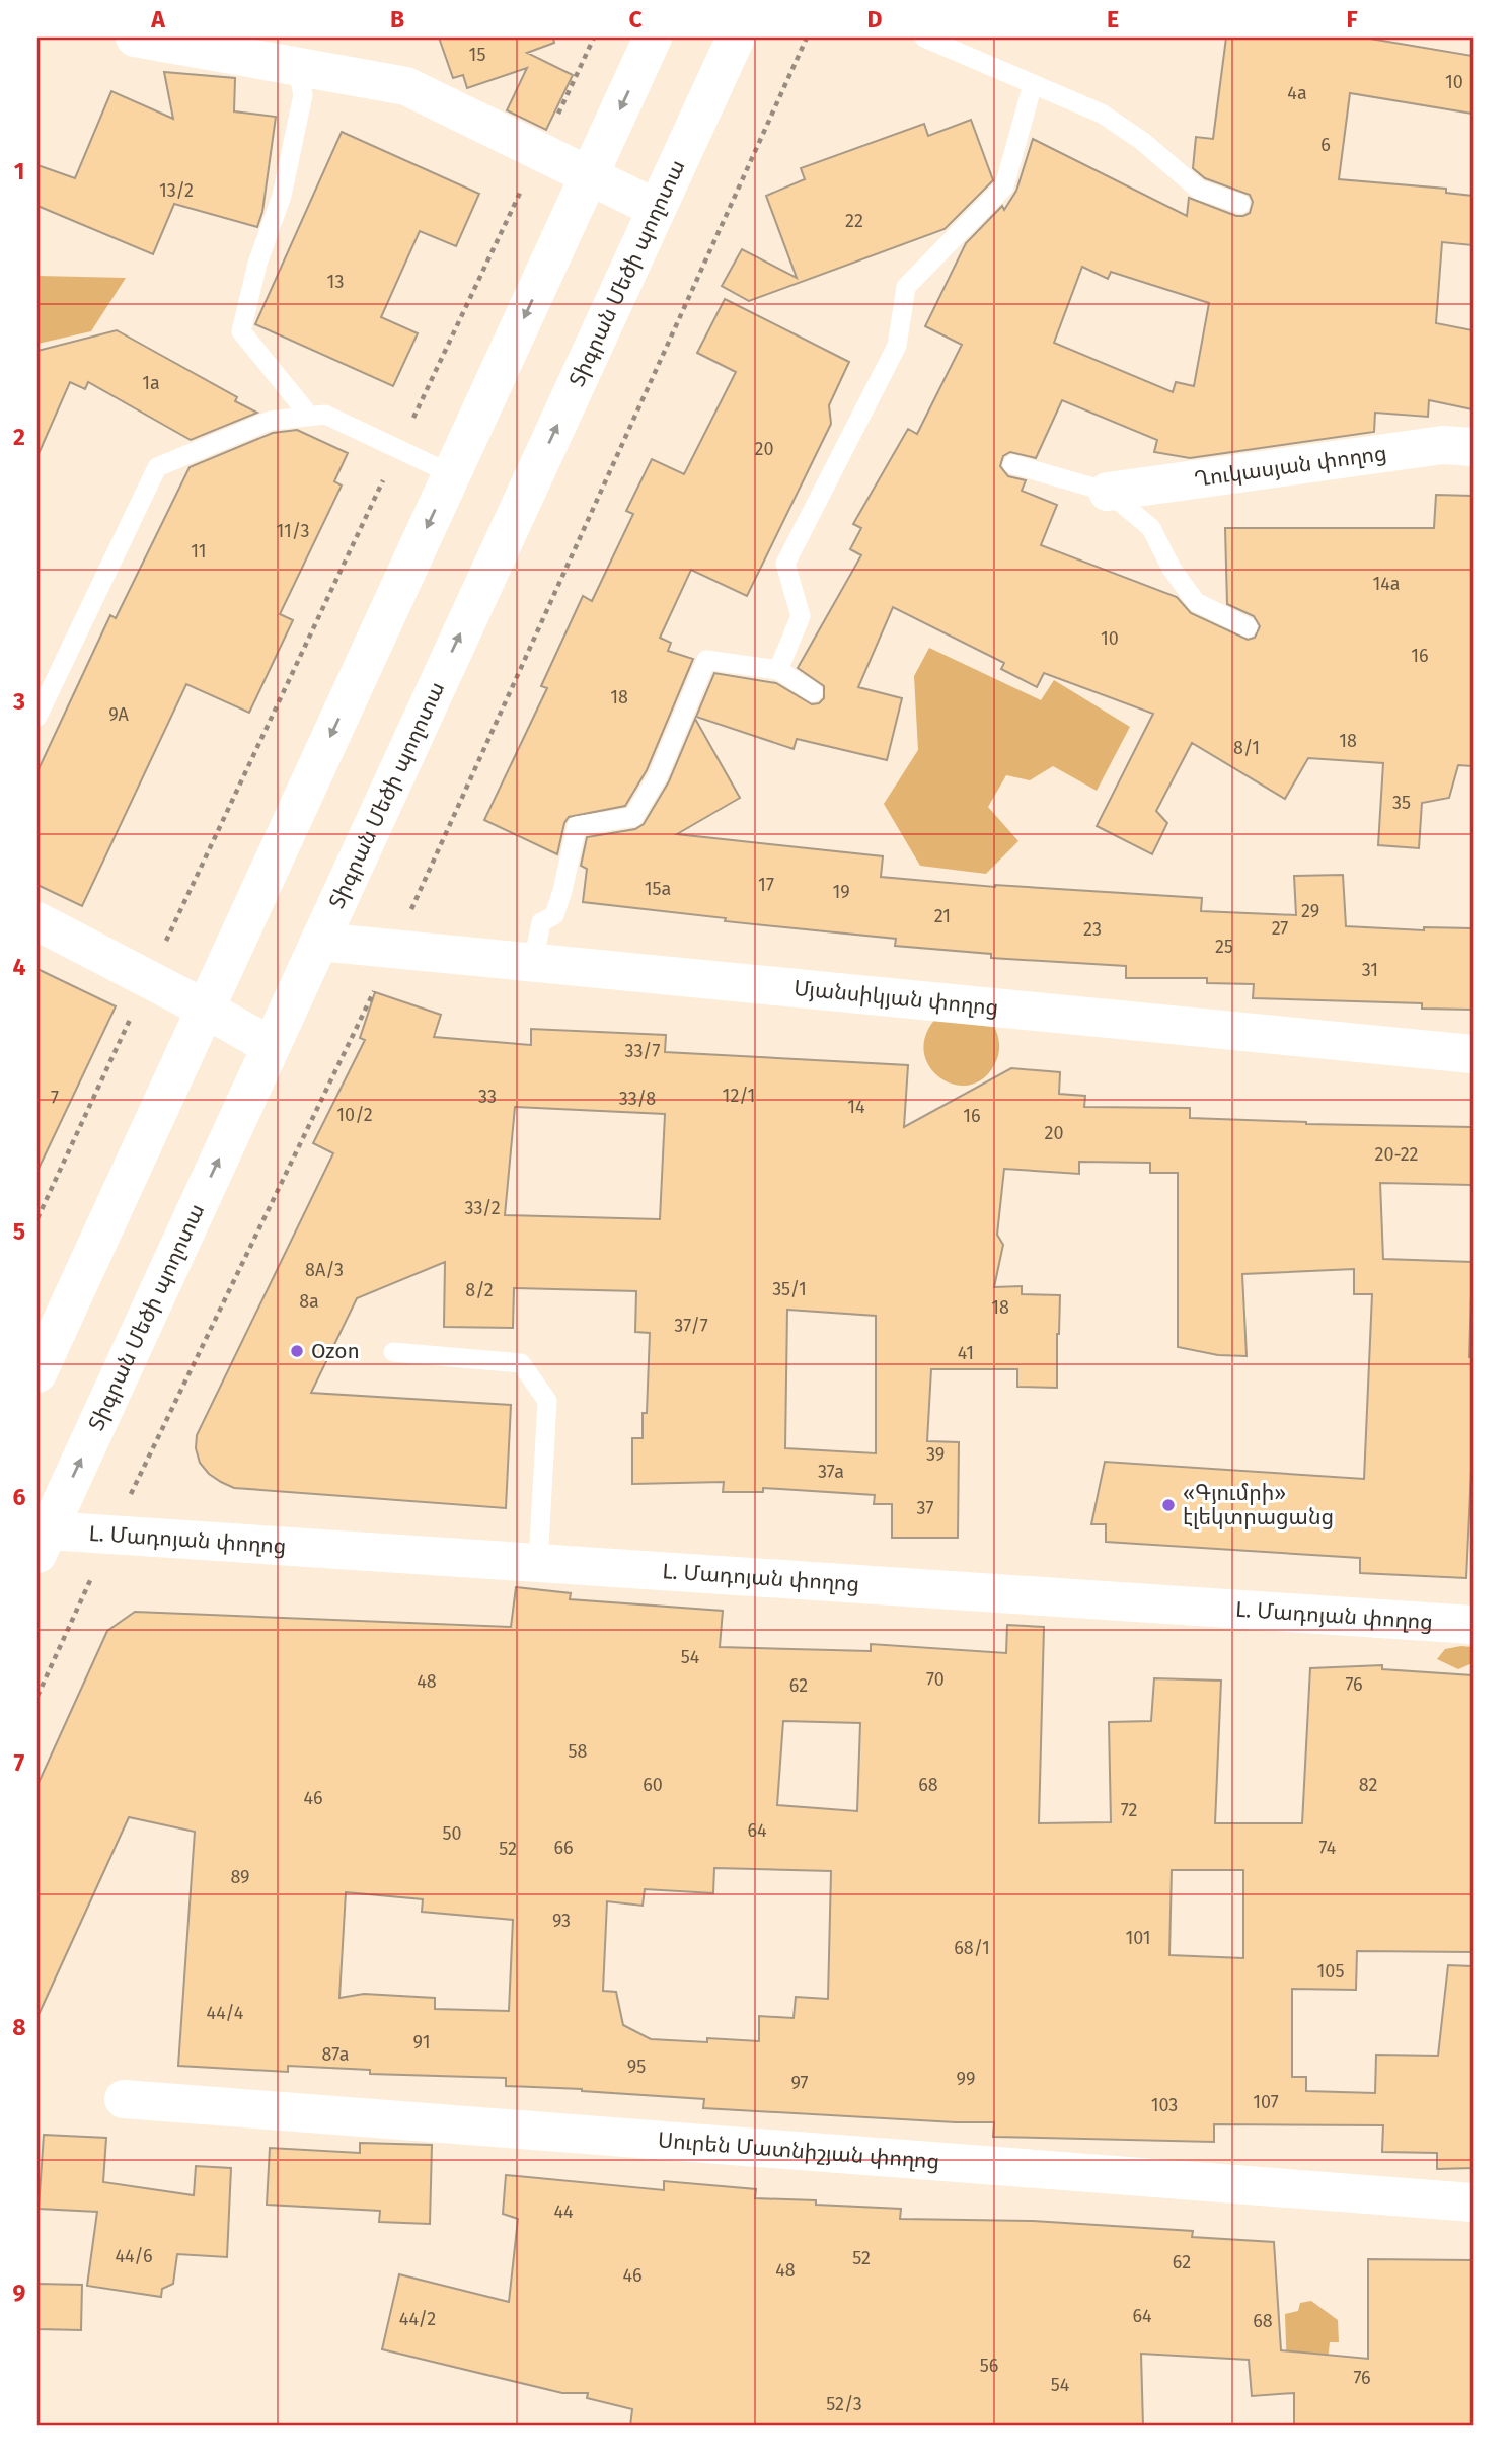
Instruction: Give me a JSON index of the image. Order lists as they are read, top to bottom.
{
  "streets": {
    "street": [
      "Տիգրան Մեծի պողոտա",
      "Ղուկասյան փողոց",
      "Մյանսիկյան փողոց",
      "L. Մադոյան փողոց",
      "Սուրեն Մատնիշյան փողոց"
    ]
  },
  "crossings": [
    ["Տիգրան Մեծի պողոտա", "Մյանսիկյան փողոց"],
    ["Տիգրան Մեծի պողոտա", "L. Մադոյան փողոց"]
  ],
  "places": ["Ozon", "«Գյումրի» էլեկտրացանց"],
  "house_numbers": [
    "15",
    "10",
    "4a",
    "6",
    "13/2",
    "22",
    "13",
    "1a",
    "20",
    "11/3",
    "11",
    "14a",
    "10",
    "16",
    "18",
    "9A",
    "18",
    "8/1",
    "35",
    "17",
    "15a",
    "19",
    "29",
    "21",
    "27",
    "23",
    "25",
    "31",
    "33/7",
    "12/1",
    "33",
    "7",
    "33/8",
    "14",
    "10/2",
    "16",
    "20",
    "20-22",
    "33/2",
    "8A/3",
    "35/1",
    "8/2",
    "8a",
    "18",
    "37/7",
    "41",
    "39",
    "37a",
    "37",
    "54",
    "70",
    "48",
    "76",
    "62",
    "58",
    "60",
    "68",
    "82",
    "46",
    "72",
    "64",
    "50",
    "66",
    "74",
    "52",
    "89",
    "93",
    "101",
    "68/1",
    "105",
    "44/4",
    "91",
    "87a",
    "95",
    "99",
    "97",
    "107",
    "103",
    "44",
    "44/6",
    "52",
    "62",
    "48",
    "46",
    "64",
    "44/2",
    "68",
    "56",
    "76",
    "54",
    "52/3"
  ],
  "grid": {
    "columns": [
      "A",
      "B",
      "C",
      "D",
      "E",
      "F"
    ],
    "rows": [
      "1",
      "2",
      "3",
      "4",
      "5",
      "6",
      "7",
      "8",
      "9"
    ]
  }
}
